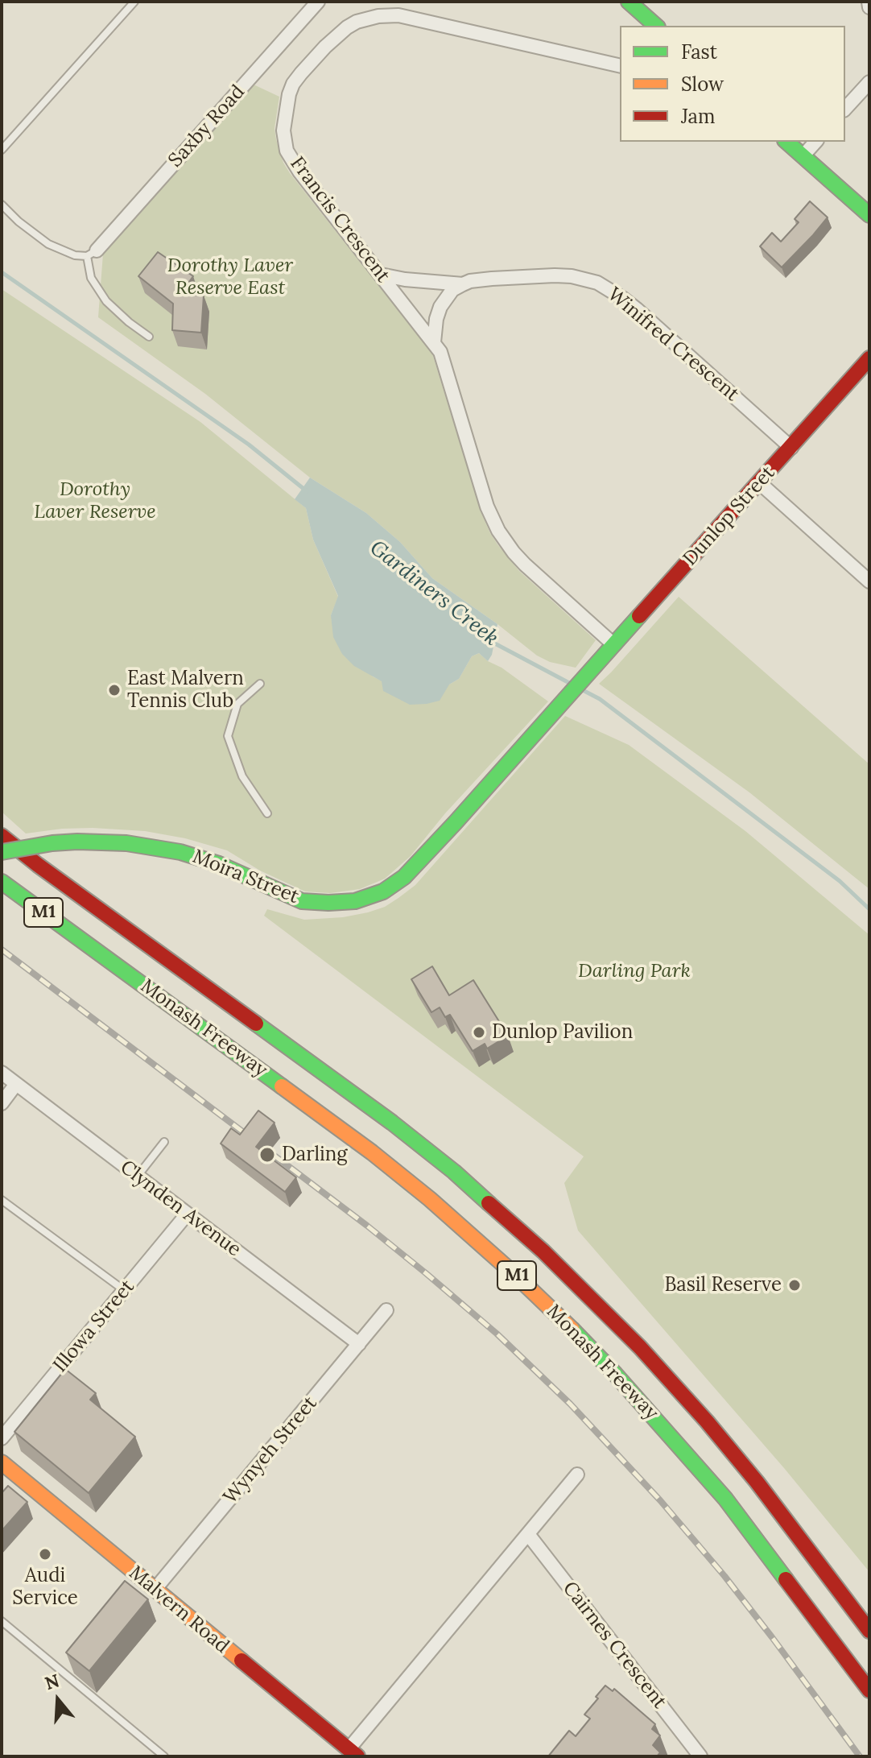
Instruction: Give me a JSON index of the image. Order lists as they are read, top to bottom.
{
  "streets": {
    "main road": [
      "Dunlop Street",
      "Moira Street",
      "M1",
      "Monash Freeway",
      "Malvern Road"
    ],
    "street": [
      "Saxby Road",
      "Francis Crescent",
      "Winifred Crescent",
      "Clynden Avenue",
      "Illowa Street",
      "Wynyeh Street",
      "Cairnes Crescent"
    ]
  },
  "crossings": [
    ["Francis Crescent", "Winifred Crescent"],
    ["Francis Crescent", "Dunlop Street"],
    ["Winifred Crescent", "Dunlop Street"],
    ["Dunlop Street", "Moira Street"],
    ["Clynden Avenue", "Illowa Street"],
    ["Clynden Avenue", "Wynyeh Street"],
    ["Wynyeh Street", "Malvern Road"]
  ],
  "water": ["Gardiners Creek"],
  "parks": ["Dorothy Laver Reserve East", "Dorothy Laver Reserve", "Darling Park"],
  "places": [
    "East Malvern Tennis Club",
    "Dunlop Pavilion",
    "Darling",
    "Basil Reserve",
    "Audi Service"
  ],
  "legend": ["Fast", "Slow", "Jam"],
  "north": "top"
}
